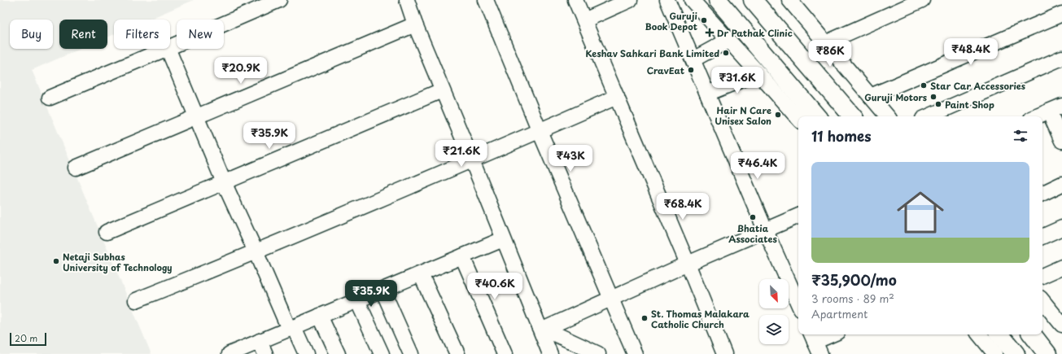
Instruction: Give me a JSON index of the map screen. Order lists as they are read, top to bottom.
{
  "places": {
    "other": [
      "Guruji Book Depot",
      "Keshav Sahkari Bank Limited",
      "CravEat",
      "Star Car Accessories",
      "Guruji Motors",
      "Paint Shop",
      "Hair N Care Unisex Salon",
      "Bhatia Associates",
      "Netaji Subhas University of Technology",
      "St. Thomas Malakara Catholic Church"
    ],
    "health": ["Dr Pathak Clinic"]
  },
  "scale_bar": "20 m",
  "north": "bottom right",
  "page": {
    "chip": [
      "Buy",
      "Rent",
      "Filters",
      "New"
    ],
    "price": [
      "₹48.4K",
      "₹86K",
      "₹20.9K",
      "₹31.6K",
      "₹35.9K",
      "₹21.6K",
      "₹43K",
      "₹46.4K",
      "₹68.4K",
      "₹40.6K",
      "₹35.9K"
    ],
    "heading": "11 homes",
    "list": [
      {
        "name": "₹35,900/mo",
        "note": "3 rooms · 89 m² · Apartment"
      }
    ],
    "scale": "20 m"
  }
}
